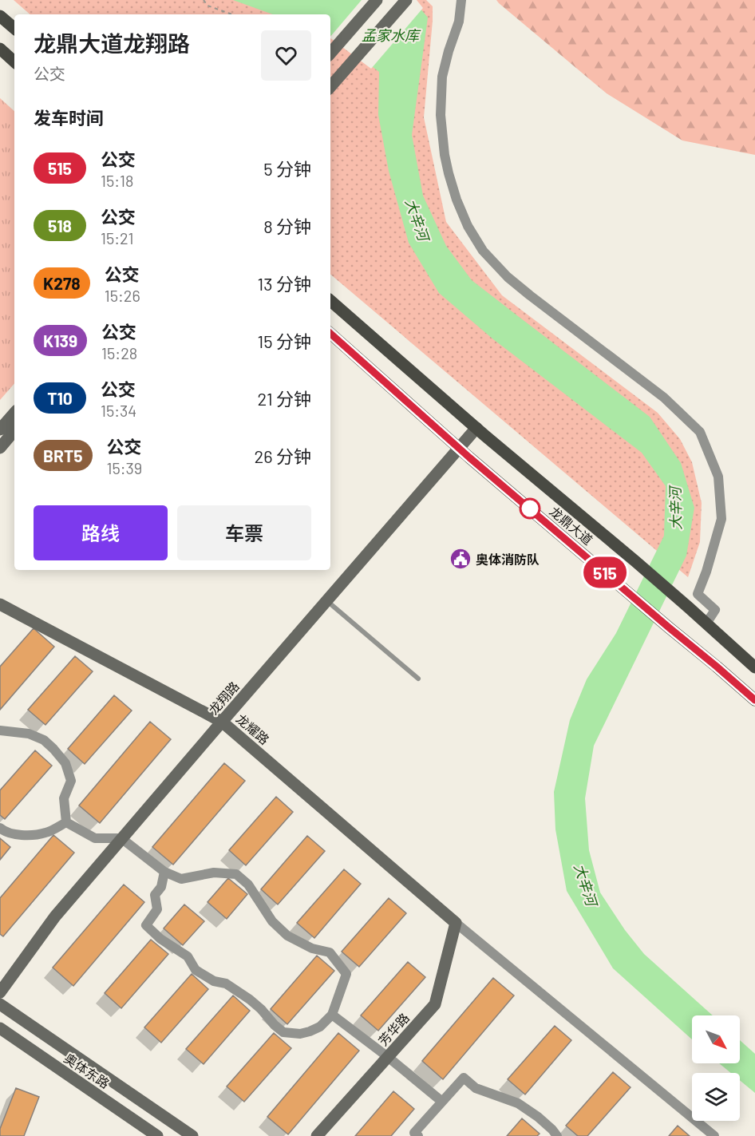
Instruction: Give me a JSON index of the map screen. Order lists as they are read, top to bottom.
{
  "streets": {
    "main road": ["龙鼎大道"],
    "street": [
      "龙翔路",
      "龙耀路",
      "芳华路",
      "奥体东路"
    ]
  },
  "crossings": [
    ["龙鼎大道", "龙翔路"],
    ["龙翔路", "龙耀路"],
    ["龙耀路", "芳华路"]
  ],
  "water": ["孟家水库", "大辛河"],
  "places": {
    "public building": ["奥体消防队"]
  },
  "lines": ["bus line 515"],
  "north": "bottom right",
  "page": {
    "on_map": "515",
    "heading": [
      ["龙鼎大道龙翔路", "公交"],
      "发车时间"
    ],
    "list": [
      {
        "mark": "515",
        "name": "公交",
        "note": "15:18",
        "value": "5 分钟"
      },
      {
        "mark": "518",
        "name": "公交",
        "note": "15:21",
        "value": "8 分钟"
      },
      {
        "mark": "K278",
        "name": "公交",
        "note": "15:26",
        "value": "13 分钟"
      },
      {
        "mark": "K139",
        "name": "公交",
        "note": "15:28",
        "value": "15 分钟"
      },
      {
        "mark": "T10",
        "name": "公交",
        "note": "15:34",
        "value": "21 分钟"
      },
      {
        "mark": "BRT5",
        "name": "公交",
        "note": "15:39",
        "value": "26 分钟"
      }
    ],
    "buttons": ["路线", "车票"]
  }
}
